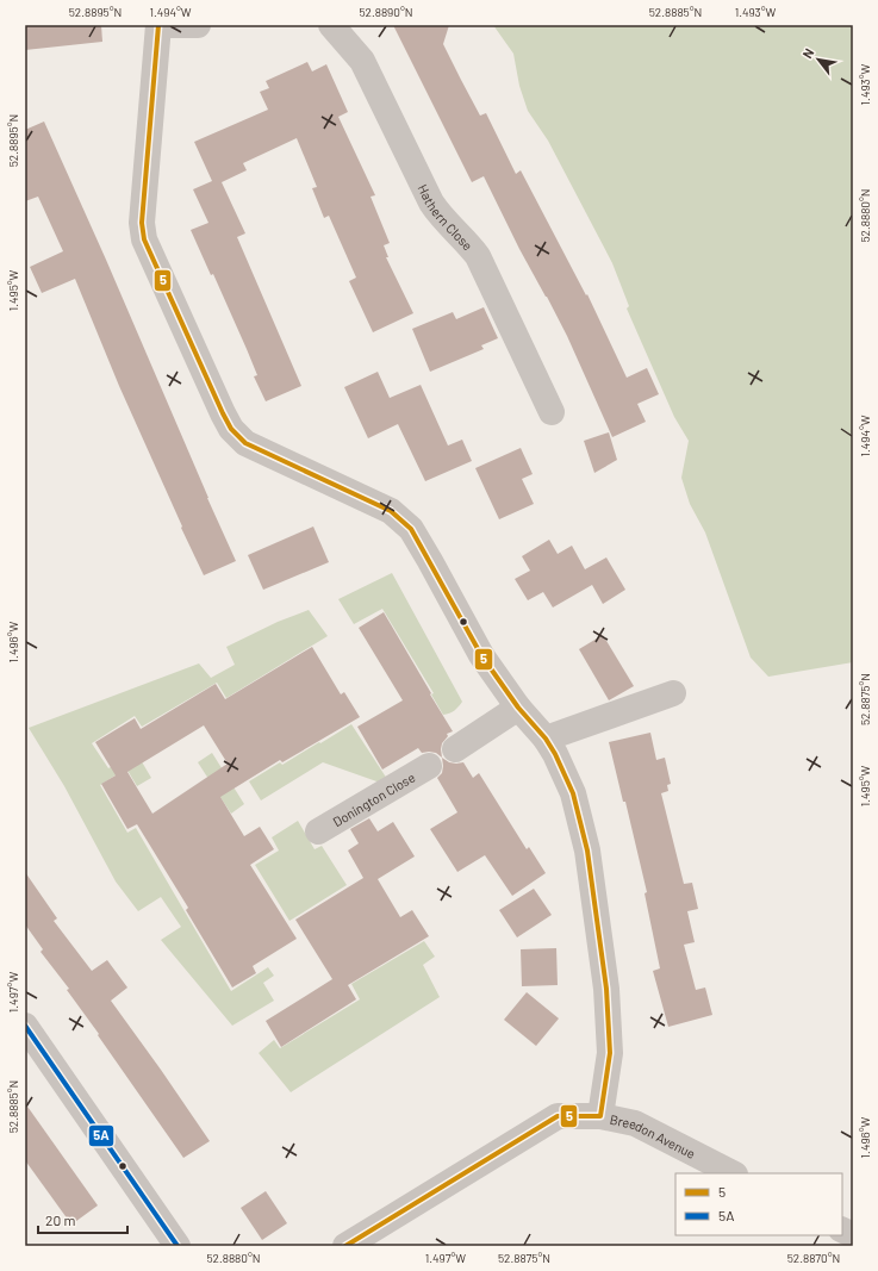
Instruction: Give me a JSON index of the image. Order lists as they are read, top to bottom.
{
  "streets": {
    "street": ["Hathern Close", "Donington Close", "Breedon Avenue"]
  },
  "lines": ["transit line 5", "transit line 5A"],
  "legend": ["5", "5A"],
  "scale_bar": "20 m",
  "north": "top left",
  "coordinates": [
    "52.8895°N",
    "1.494°W",
    "52.8890°N",
    "52.8885°N",
    "1.493°W",
    "52.8880°N",
    "1.495°W",
    "1.496°W",
    "52.8875°N",
    "1.497°W",
    "52.8870°N"
  ]
}
